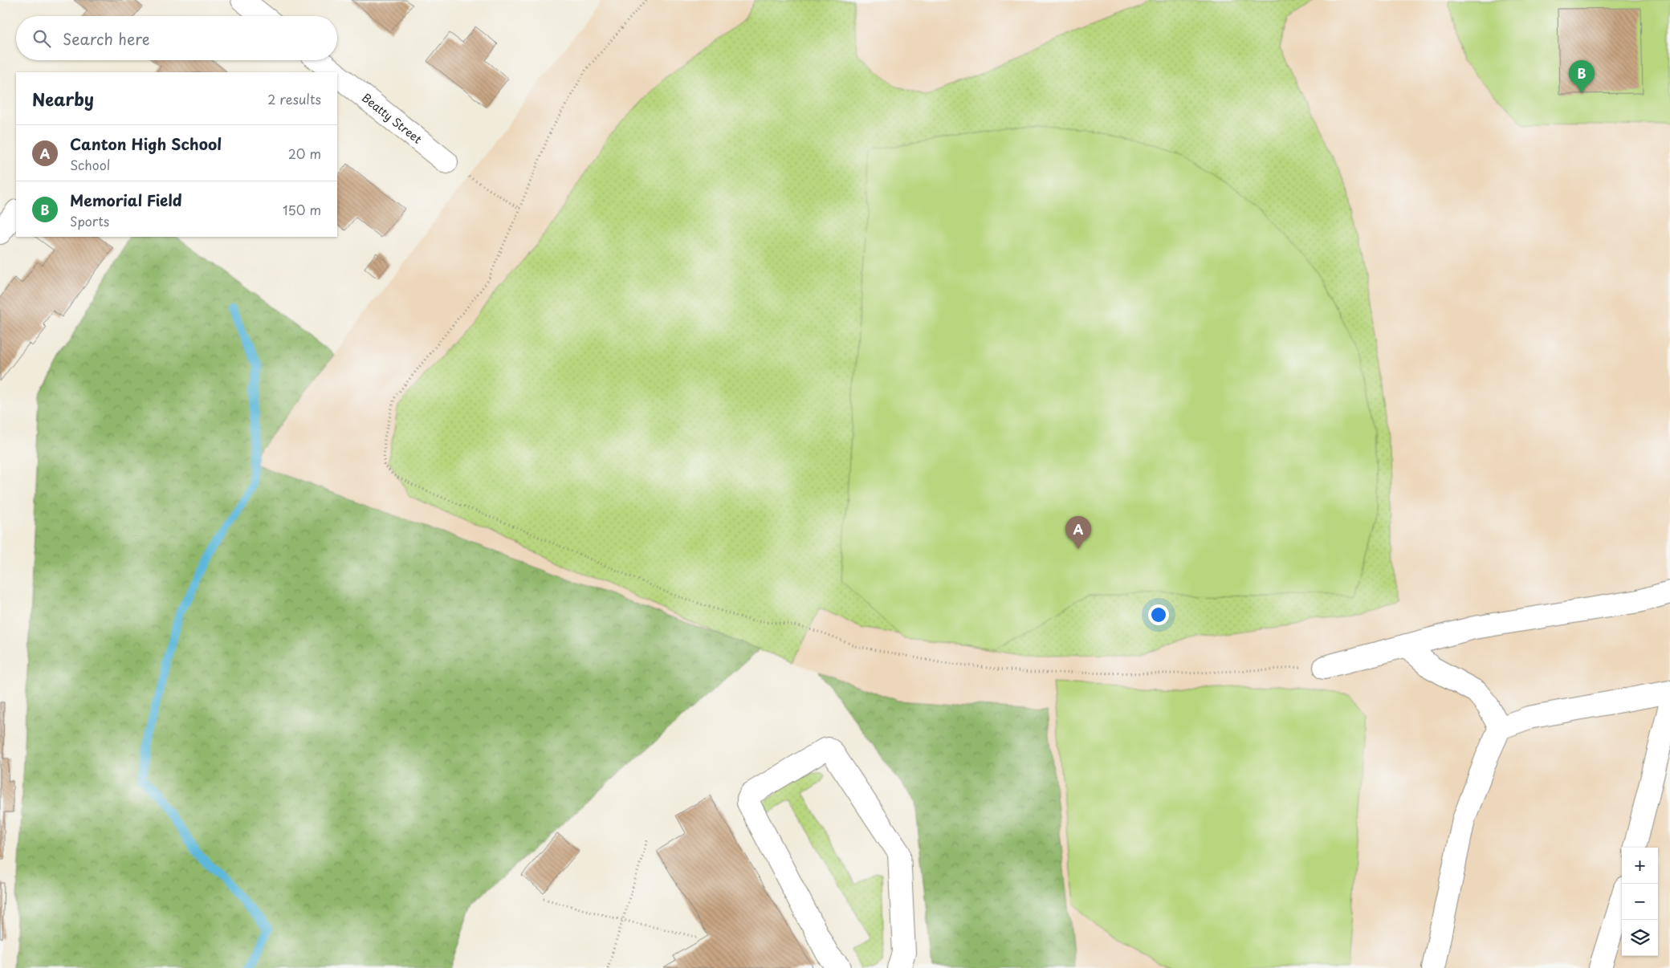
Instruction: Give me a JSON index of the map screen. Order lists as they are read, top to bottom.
{
  "streets": {
    "street": ["Beatty Street"]
  },
  "page": {
    "search": "Search here",
    "pins": ["B", "A"],
    "heading": ["Nearby", "2 results"],
    "list": [
      {
        "mark": "A",
        "name": "Canton High School",
        "note": "School",
        "value": "20 m"
      },
      {
        "mark": "B",
        "name": "Memorial Field",
        "note": "Sports",
        "value": "150 m"
      }
    ],
    "map_buttons": ["+", "−"]
  }
}
